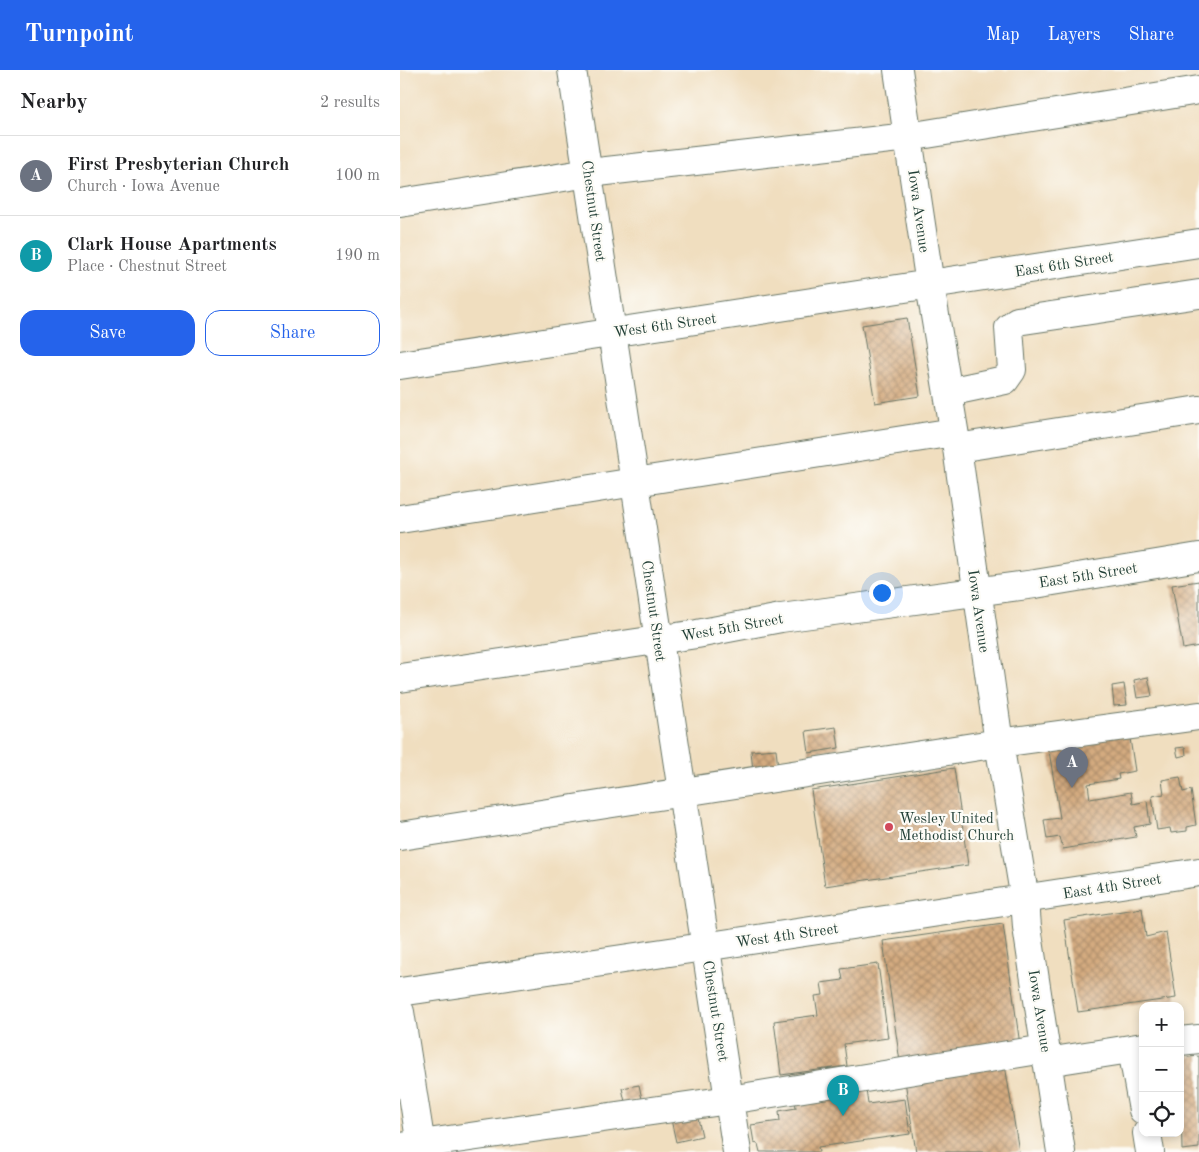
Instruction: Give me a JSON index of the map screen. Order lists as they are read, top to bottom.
{
  "streets": {
    "street": [
      "Chestnut Street",
      "Iowa Avenue",
      "East 6th Street",
      "West 6th Street",
      "East 5th Street",
      "West 5th Street",
      "East 4th Street",
      "West 4th Street"
    ]
  },
  "crossings": [
    ["Chestnut Street", "West 6th Street"],
    ["Chestnut Street", "West 5th Street"],
    ["Chestnut Street", "West 4th Street"],
    ["Iowa Avenue", "East 6th Street"],
    ["Iowa Avenue", "West 6th Street"],
    ["Iowa Avenue", "East 5th Street"],
    ["Iowa Avenue", "West 5th Street"],
    ["Iowa Avenue", "East 4th Street"],
    ["Iowa Avenue", "West 4th Street"],
    ["East 6th Street", "West 6th Street"],
    ["East 5th Street", "West 5th Street"],
    ["East 4th Street", "West 4th Street"]
  ],
  "places": ["Wesley United Methodist Church"],
  "page": {
    "header": "Turnpoint",
    "nav": ["Map", "Layers", "Share"],
    "heading": ["Nearby", "2 results"],
    "list": [
      {
        "mark": "A",
        "name": "First Presbyterian Church",
        "note": "Church · Iowa Avenue",
        "value": "100 m"
      },
      {
        "mark": "B",
        "name": "Clark House Apartments",
        "note": "Place · Chestnut Street",
        "value": "190 m"
      }
    ],
    "buttons": ["Save", "Share"],
    "pins": ["A", "B"],
    "map_buttons": ["+", "−"]
  }
}
